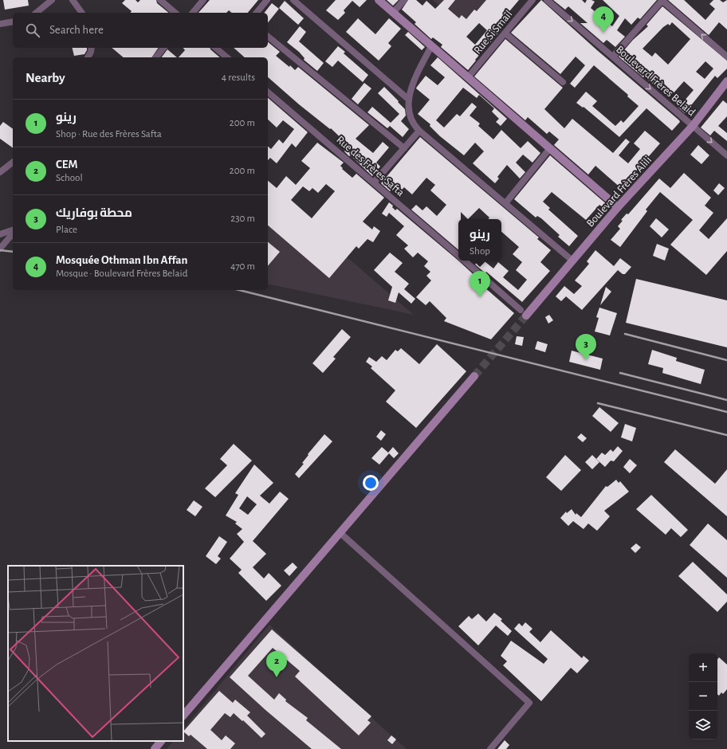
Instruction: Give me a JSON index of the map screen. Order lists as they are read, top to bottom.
{
  "streets": {
    "main road": ["Boulevard Frères Alili"],
    "street": ["Rue Si Smaïl", "Boulevard Frères Belaid", "Rue des Frères Safta"]
  },
  "crossings": [
    ["Boulevard Frères Belaid", "Boulevard Frères Alili"],
    ["Rue des Frères Safta", "Boulevard Frères Alili"]
  ],
  "one_way": ["Boulevard Frères Belaid"],
  "page": {
    "pins": [
      "4",
      "1",
      "3",
      "2"
    ],
    "search": "Search here",
    "heading": ["Nearby", "4 results"],
    "list": [
      {
        "mark": "1",
        "name": "رينو",
        "note": "Shop · Rue des Frères Safta",
        "value": "200 m"
      },
      {
        "mark": "2",
        "name": "CEM",
        "note": "School",
        "value": "200 m"
      },
      {
        "mark": "3",
        "name": "محطة بوفاريك",
        "note": "Place",
        "value": "230 m"
      },
      {
        "mark": "4",
        "name": "Mosquée Othman Ibn Affan",
        "note": "Mosque · Boulevard Frères Belaid",
        "value": "470 m"
      }
    ],
    "popup": ["رينو", "Shop"],
    "map_buttons": ["+", "−"]
  }
}
